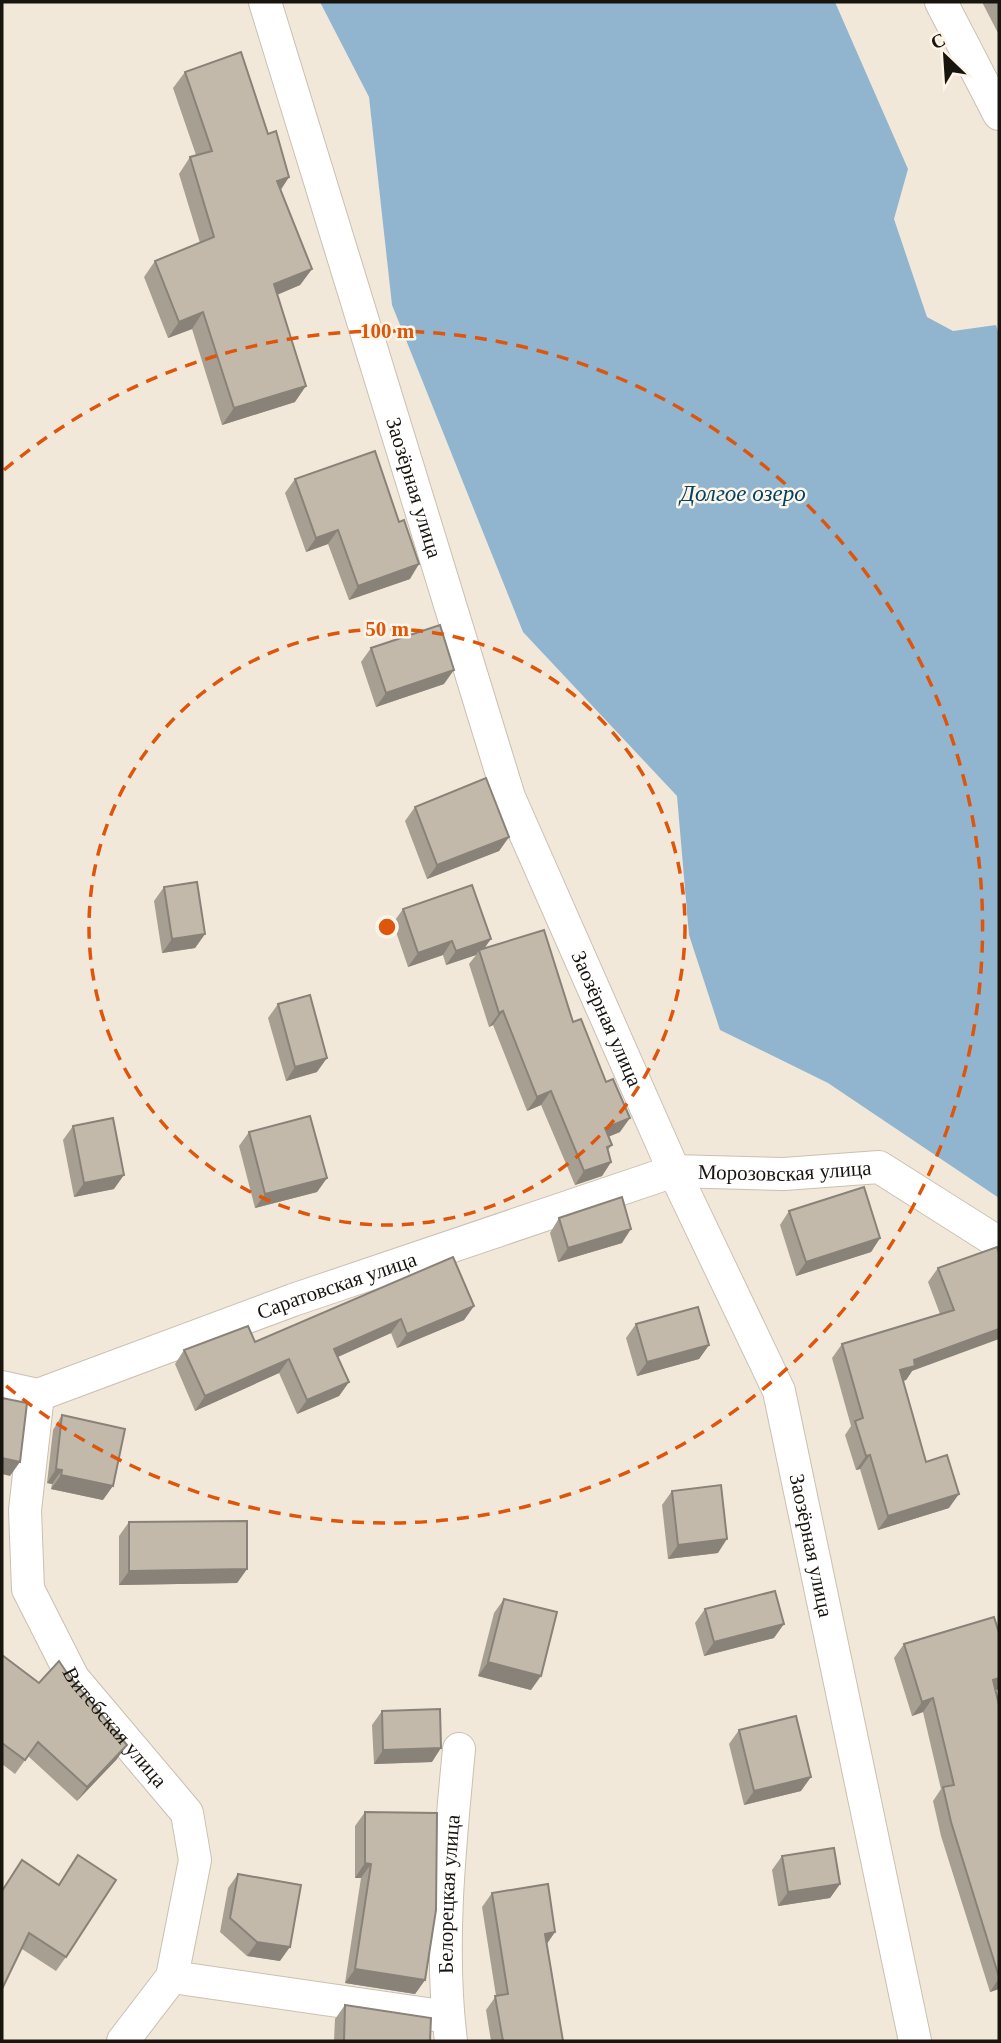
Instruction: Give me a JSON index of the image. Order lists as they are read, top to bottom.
{
  "streets": {
    "street": [
      "Заозёрная улица",
      "Морозовская улица",
      "Саратовская улица",
      "Витебская улица",
      "Белорецкая улица"
    ]
  },
  "crossings": [
    ["Заозёрная улица", "Морозовская улица"],
    ["Заозёрная улица", "Саратовская улица"],
    ["Морозовская улица", "Саратовская улица"],
    ["Саратовская улица", "Витебская улица"]
  ],
  "water": ["Долгое озеро"],
  "north": "top left",
  "rings": ["100 m", "50 m"]
}
